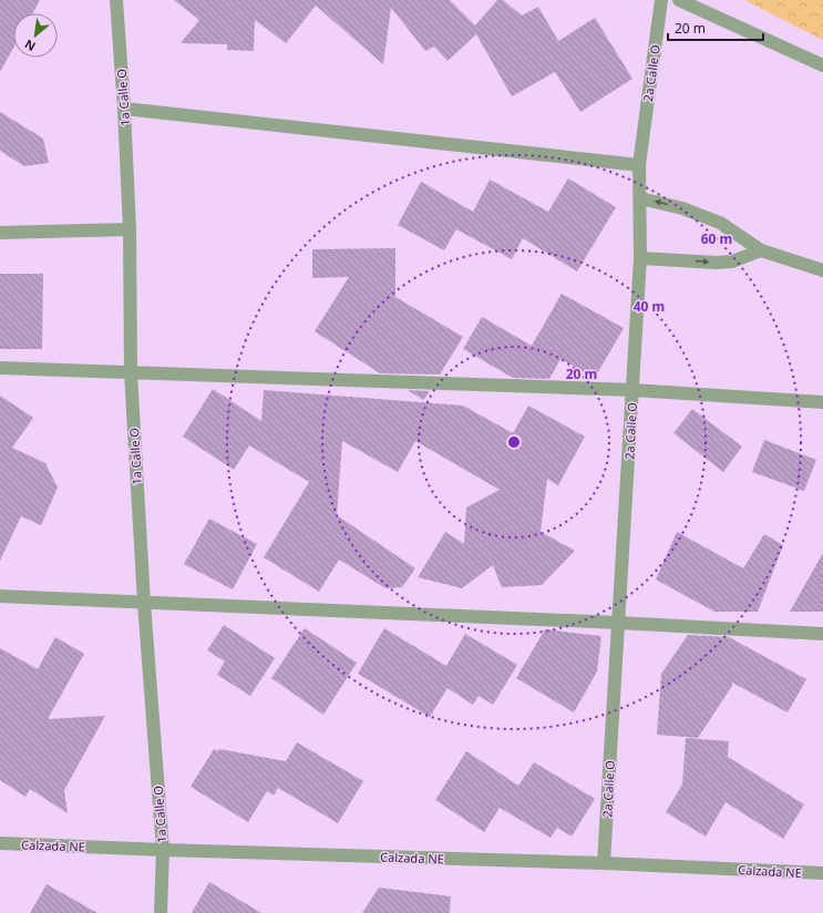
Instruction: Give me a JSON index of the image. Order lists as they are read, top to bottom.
{
  "streets": {
    "street": ["2a Calle O", "1a Calle O", "Calzada NE"]
  },
  "crossings": [
    ["2a Calle O", "Calzada NE"],
    ["1a Calle O", "Calzada NE"]
  ],
  "scale_bar": "20 m",
  "north": "bottom left",
  "rings": ["60 m", "40 m", "20 m"]
}
